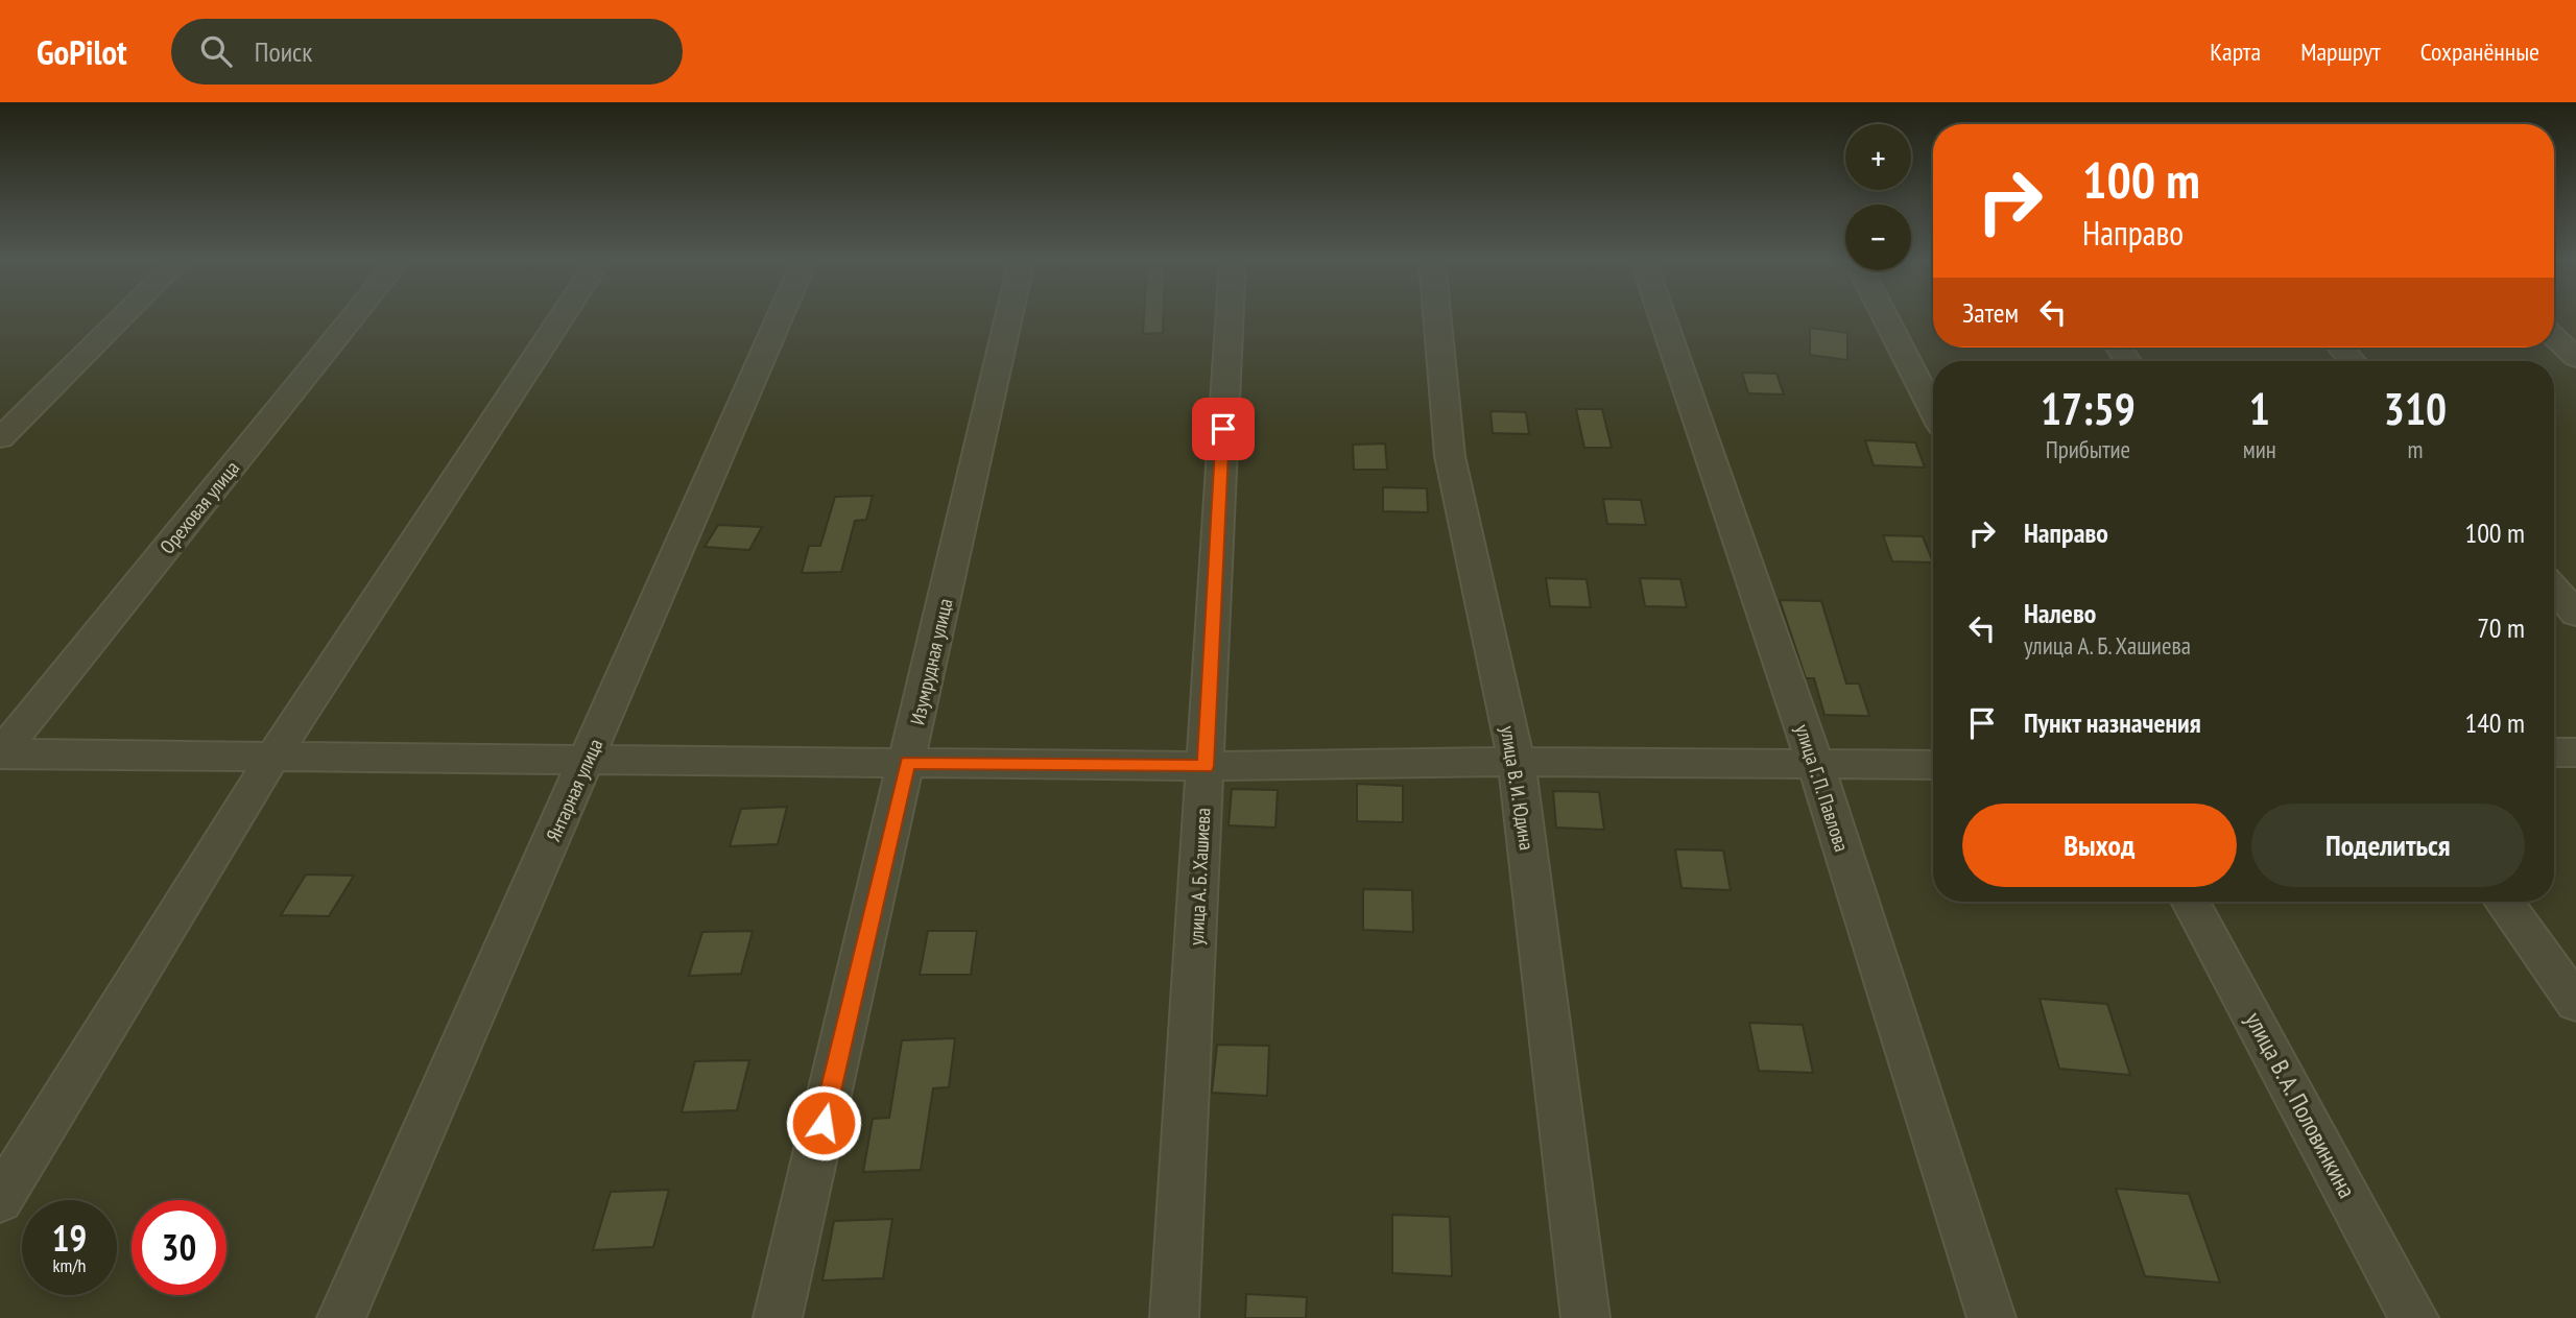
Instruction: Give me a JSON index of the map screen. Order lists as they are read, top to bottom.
{
  "streets": {
    "street": [
      "Ореховая улица",
      "Изумрудная улица",
      "улица В. И. Юдина",
      "улица Г. П. Павлова",
      "Янтарная улица",
      "улица А. Б. Хашиева",
      "улица В. А. Половинкина"
    ]
  },
  "page": {
    "header": "GoPilot",
    "search": "Поиск",
    "nav": ["Карта", "Маршрут", "Сохранённые"],
    "map_buttons": ["+", "−"],
    "turn": ["100 m", "Направо"],
    "then": "Затем",
    "eta": [
      "17:59",
      "Прибытие",
      "1",
      "мин",
      "310",
      "m"
    ],
    "list": [
      {
        "name": "Направо",
        "value": "100 m"
      },
      {
        "name": "Налево",
        "note": "улица А. Б. Хашиева",
        "value": "70 m"
      },
      {
        "name": "Пункт назначения",
        "value": "140 m"
      }
    ],
    "buttons": ["Выход", "Поделиться"],
    "speed": "19 km/h",
    "limit": "30"
  }
}
